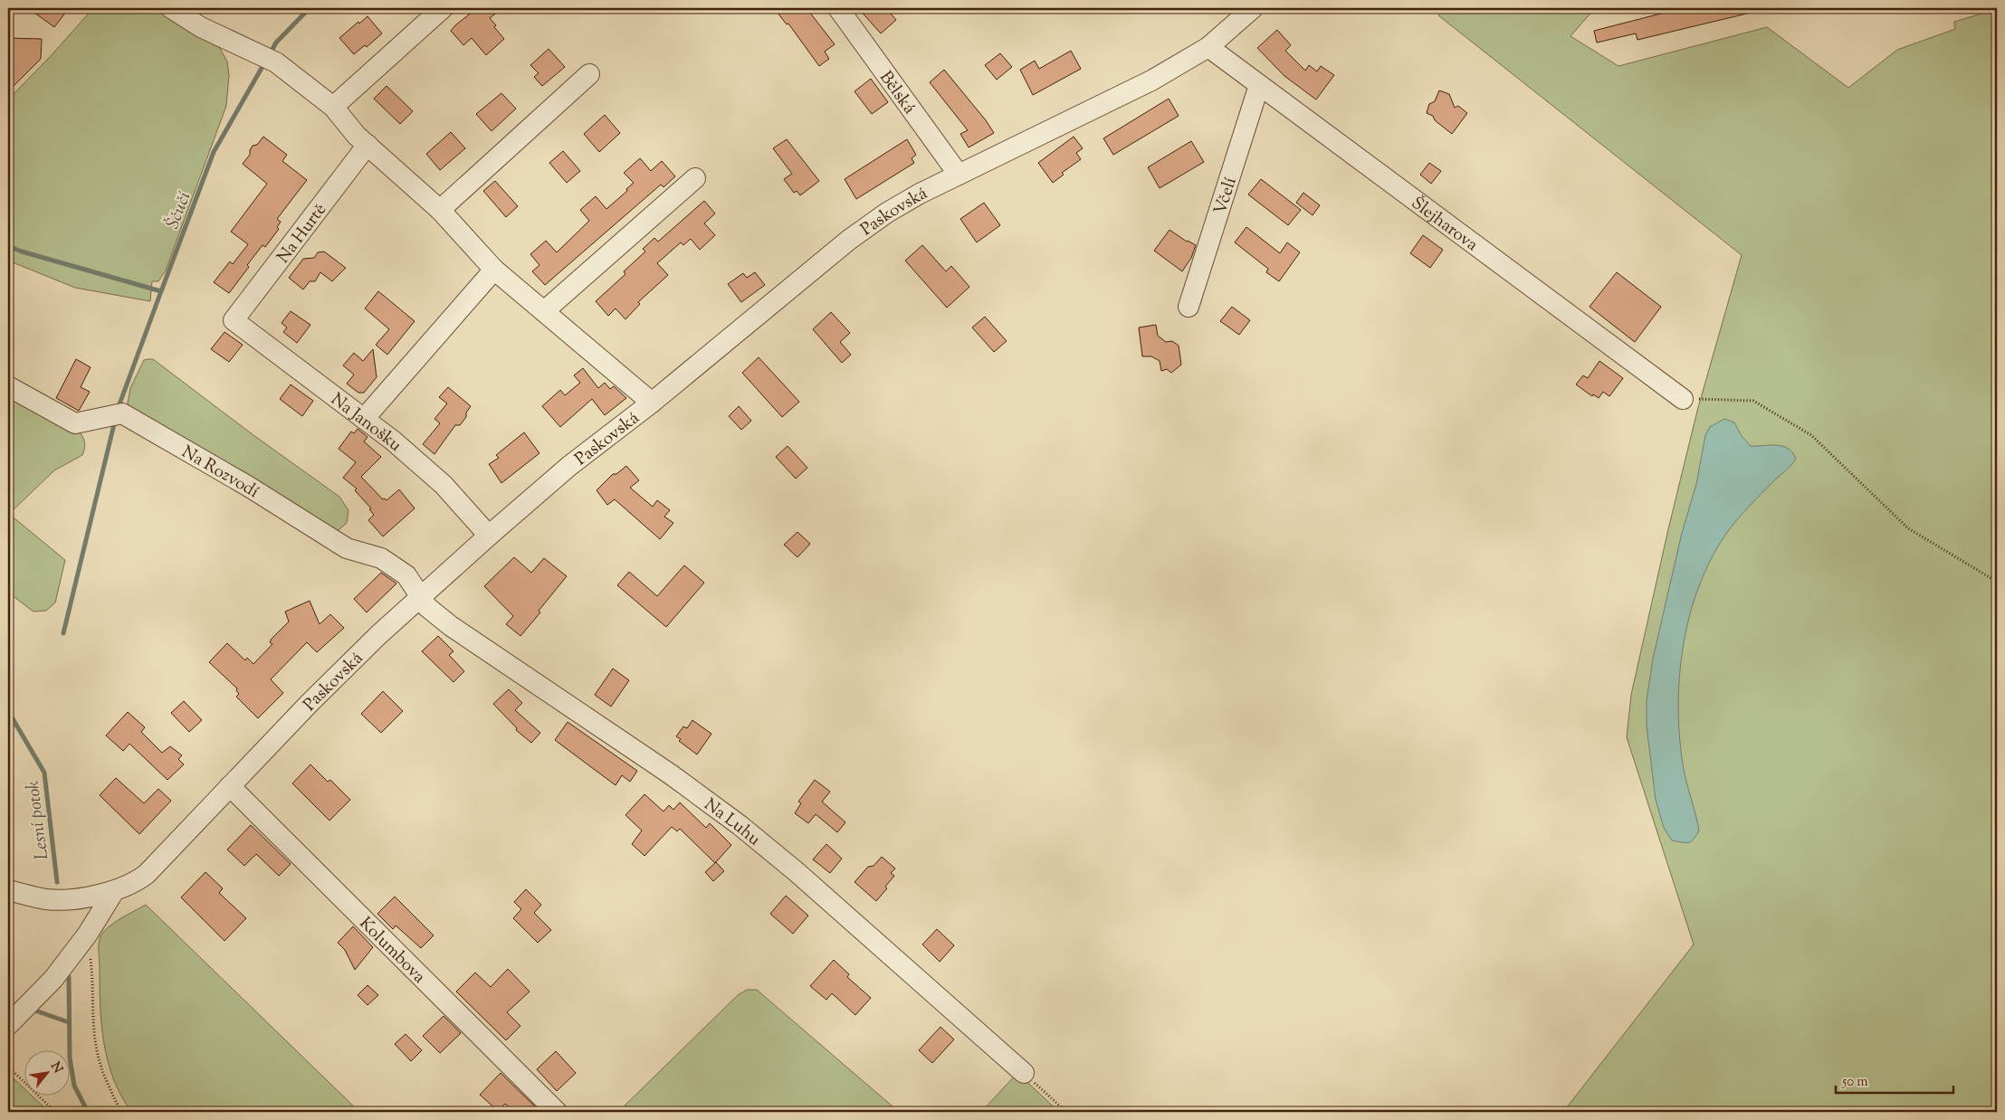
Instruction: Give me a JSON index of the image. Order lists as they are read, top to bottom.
{
  "streets": {
    "street": [
      "Bělská",
      "Včelí",
      "Paskovská",
      "Šlejharova",
      "Na Hurtě",
      "Na Janošku",
      "Na Rozvodí",
      "Na Luhu",
      "Kolumbova"
    ]
  },
  "crossings": [
    ["Bělská", "Paskovská"],
    ["Včelí", "Šlejharova"],
    ["Paskovská", "Šlejharova"],
    ["Paskovská", "Na Janošku"],
    ["Paskovská", "Na Rozvodí"],
    ["Paskovská", "Na Luhu"],
    ["Paskovská", "Kolumbova"],
    ["Na Hurtě", "Na Janošku"],
    ["Na Rozvodí", "Na Luhu"]
  ],
  "water": ["Ščučí", "Lesní potok"],
  "scale_bar": "50 m",
  "north": "top right"
}
